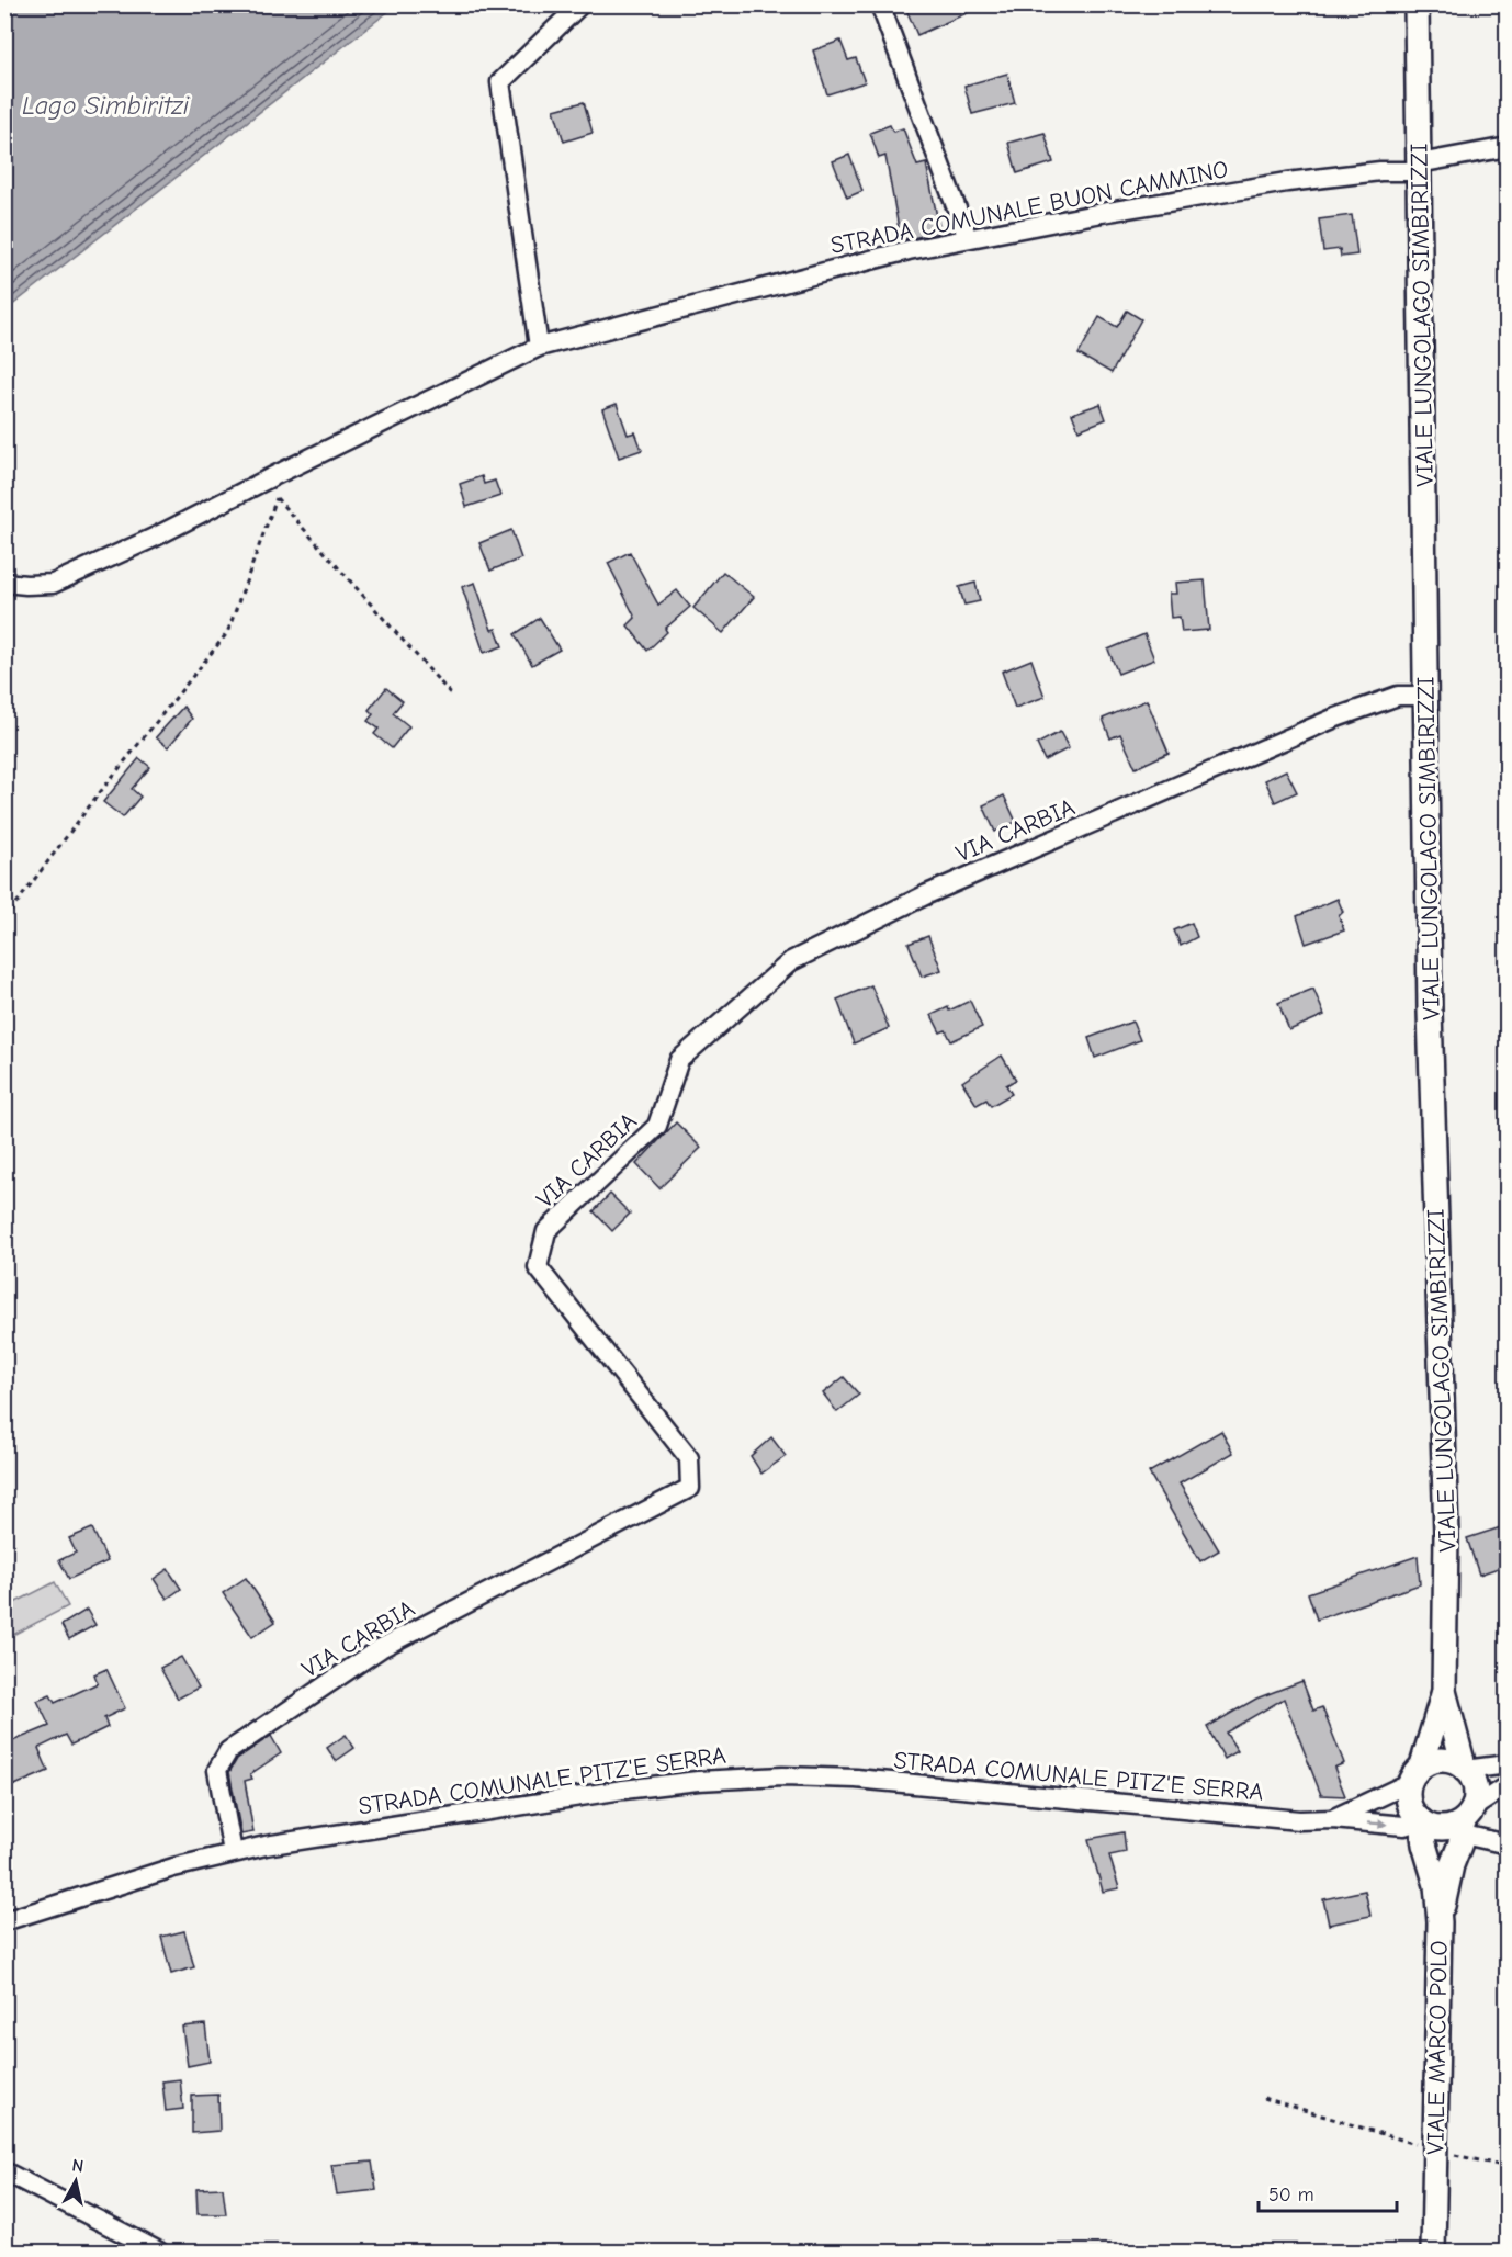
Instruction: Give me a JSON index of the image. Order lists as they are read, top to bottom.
{
  "streets": {
    "main road": ["VIALE LUNGOLAGO SIMBIRIZZI", "VIALE MARCO POLO"],
    "street": ["STRADA COMUNALE BUON CAMMINO", "VIA CARBIA", "STRADA COMUNALE PITZ'E SERRA"]
  },
  "crossings": [
    ["STRADA COMUNALE BUON CAMMINO", "VIALE LUNGOLAGO SIMBIRIZZI"],
    ["VIALE LUNGOLAGO SIMBIRIZZI", "VIA CARBIA"],
    ["VIALE LUNGOLAGO SIMBIRIZZI", "STRADA COMUNALE PITZ'E SERRA"],
    ["VIALE LUNGOLAGO SIMBIRIZZI", "VIALE MARCO POLO"],
    ["VIA CARBIA", "STRADA COMUNALE PITZ'E SERRA"],
    ["STRADA COMUNALE PITZ'E SERRA", "VIALE MARCO POLO"]
  ],
  "water": ["Lago Simbiritzi"],
  "scale_bar": "50 m",
  "north": "top"
}
